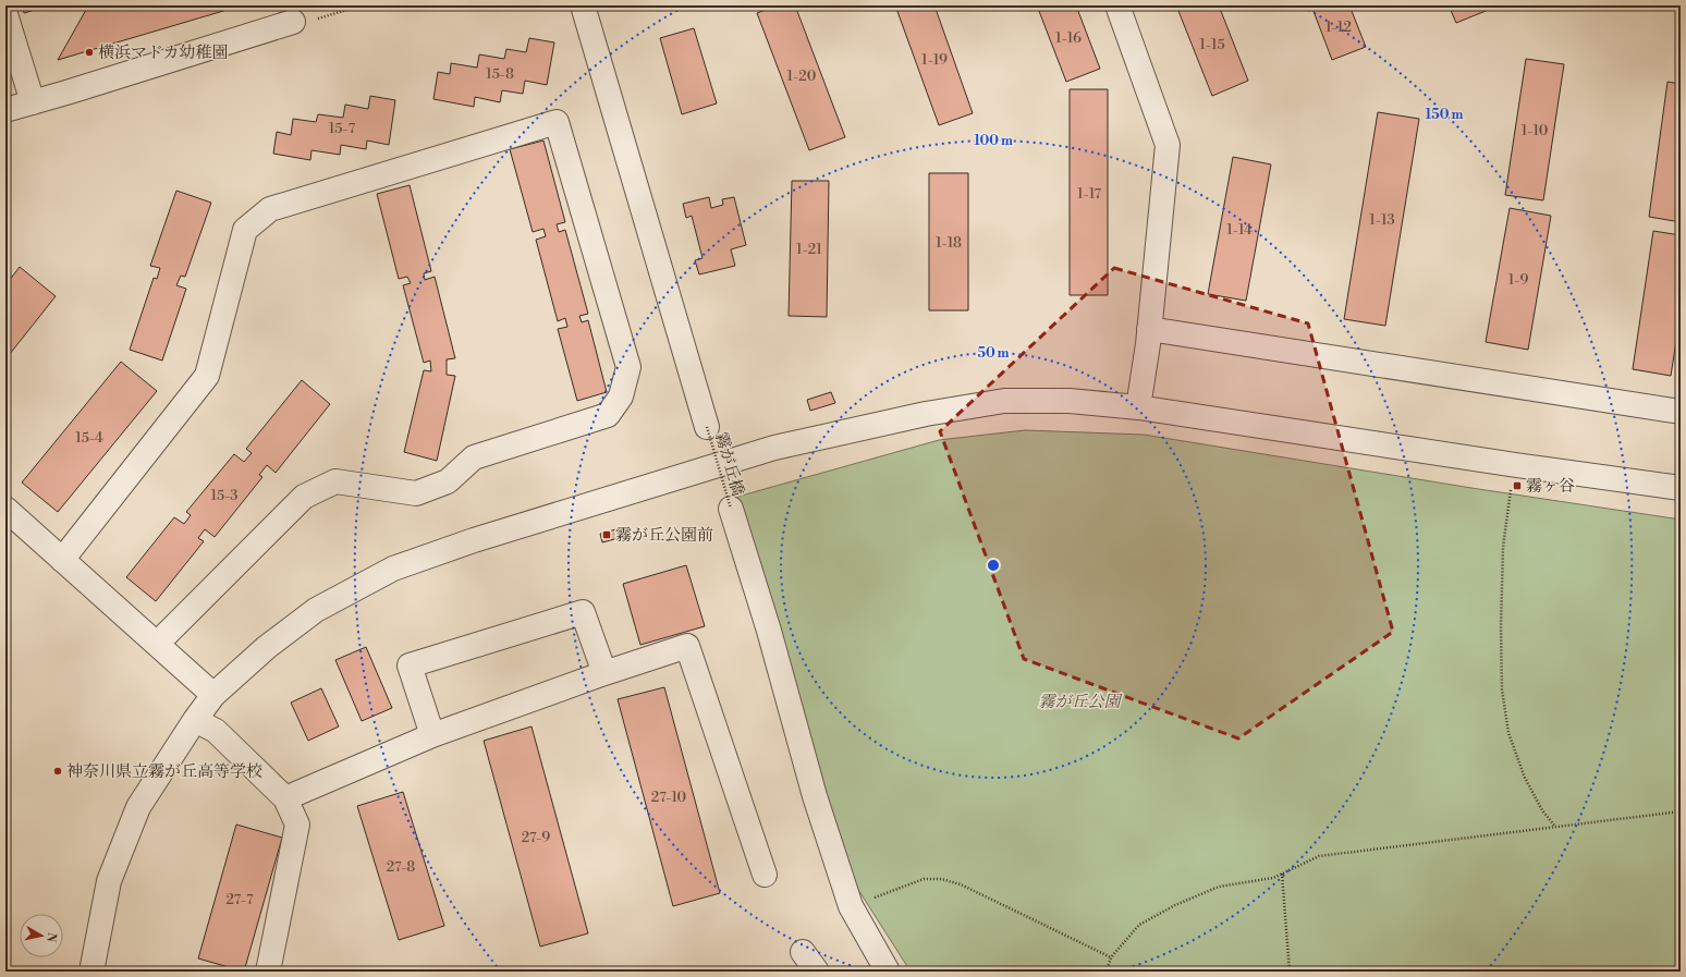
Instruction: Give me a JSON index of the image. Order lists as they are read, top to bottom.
{
  "streets": {
    "path": ["霧が丘橋"]
  },
  "parks": ["霧が丘公園"],
  "places": {
    "other": ["横浜マドカ幼稚園", "神奈川県立霧が丘高等学校"],
    "transit": ["霧ヶ谷", "霧が丘公園前"]
  },
  "house_numbers": [
    "1-12",
    "1-16",
    "1-15",
    "1-19",
    "15-8",
    "1-20",
    "15-7",
    "1-10",
    "1-17",
    "1-13",
    "1-14",
    "1-18",
    "1-21",
    "1-9",
    "15-4",
    "15-3",
    "27-10",
    "27-9",
    "27-8",
    "27-7"
  ],
  "north": "right",
  "rings": ["150 m", "100 m", "50 m"]
}
